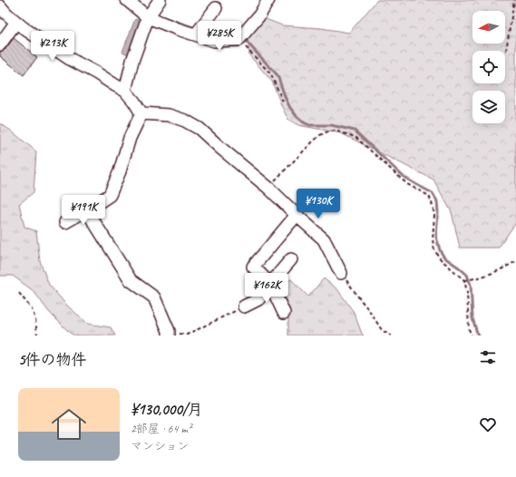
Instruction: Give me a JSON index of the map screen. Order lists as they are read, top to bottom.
{
  "north": "left",
  "page": {
    "price": [
      "¥285K",
      "¥213K",
      "¥130K",
      "¥191K",
      "¥162K"
    ],
    "heading": "5件の物件",
    "list": [
      {
        "name": "¥130,000/月",
        "note": "2部屋 · 64 m² · マンション"
      }
    ]
  }
}
